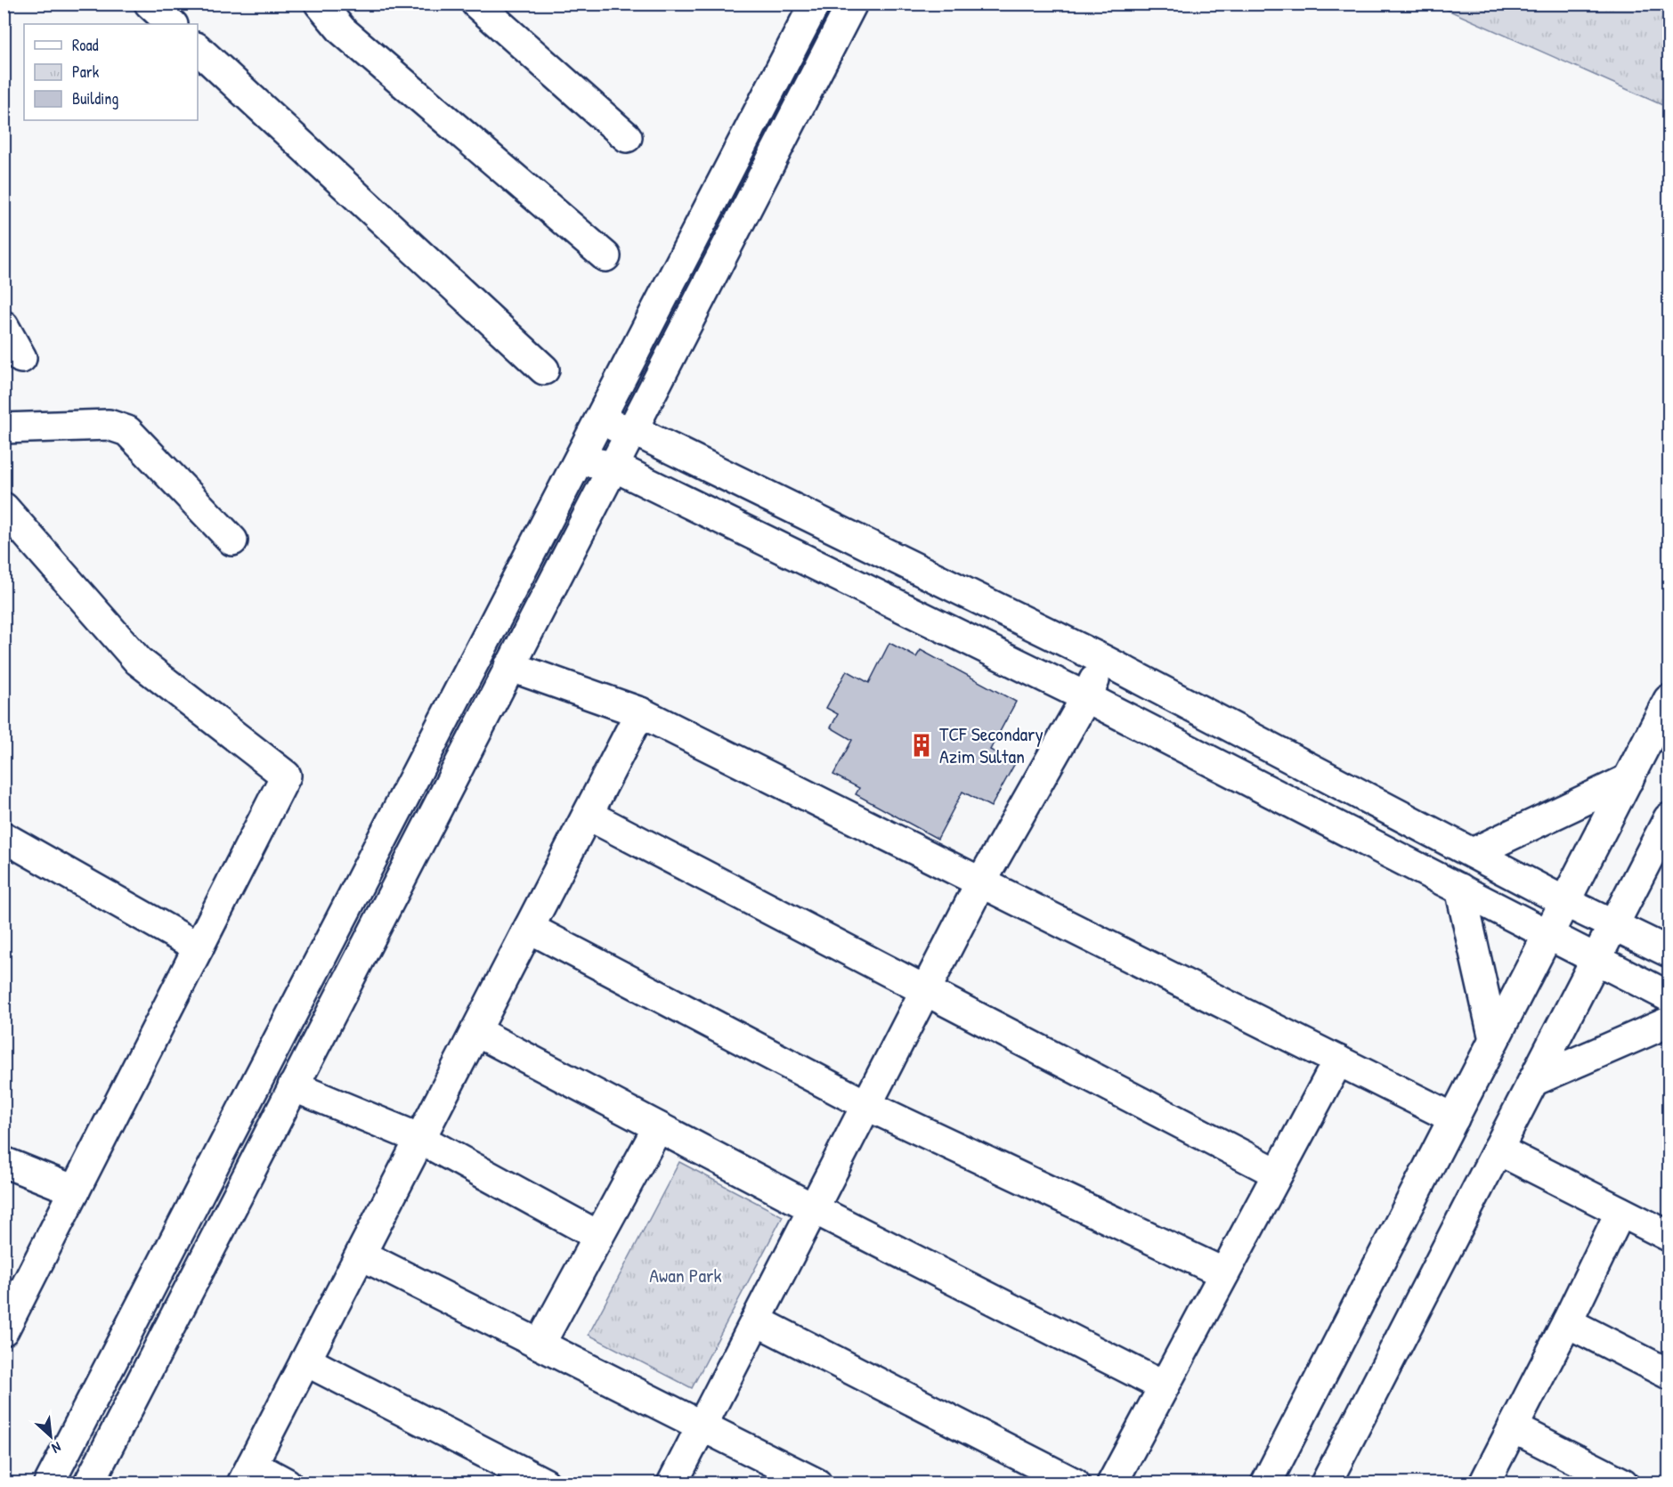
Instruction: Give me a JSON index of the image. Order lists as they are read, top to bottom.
{
  "parks": ["Awan Park"],
  "places": {
    "building": ["TCF Secondary Azim Sultan"]
  },
  "legend": ["Road", "Park", "Building"],
  "north": "bottom right"
}
